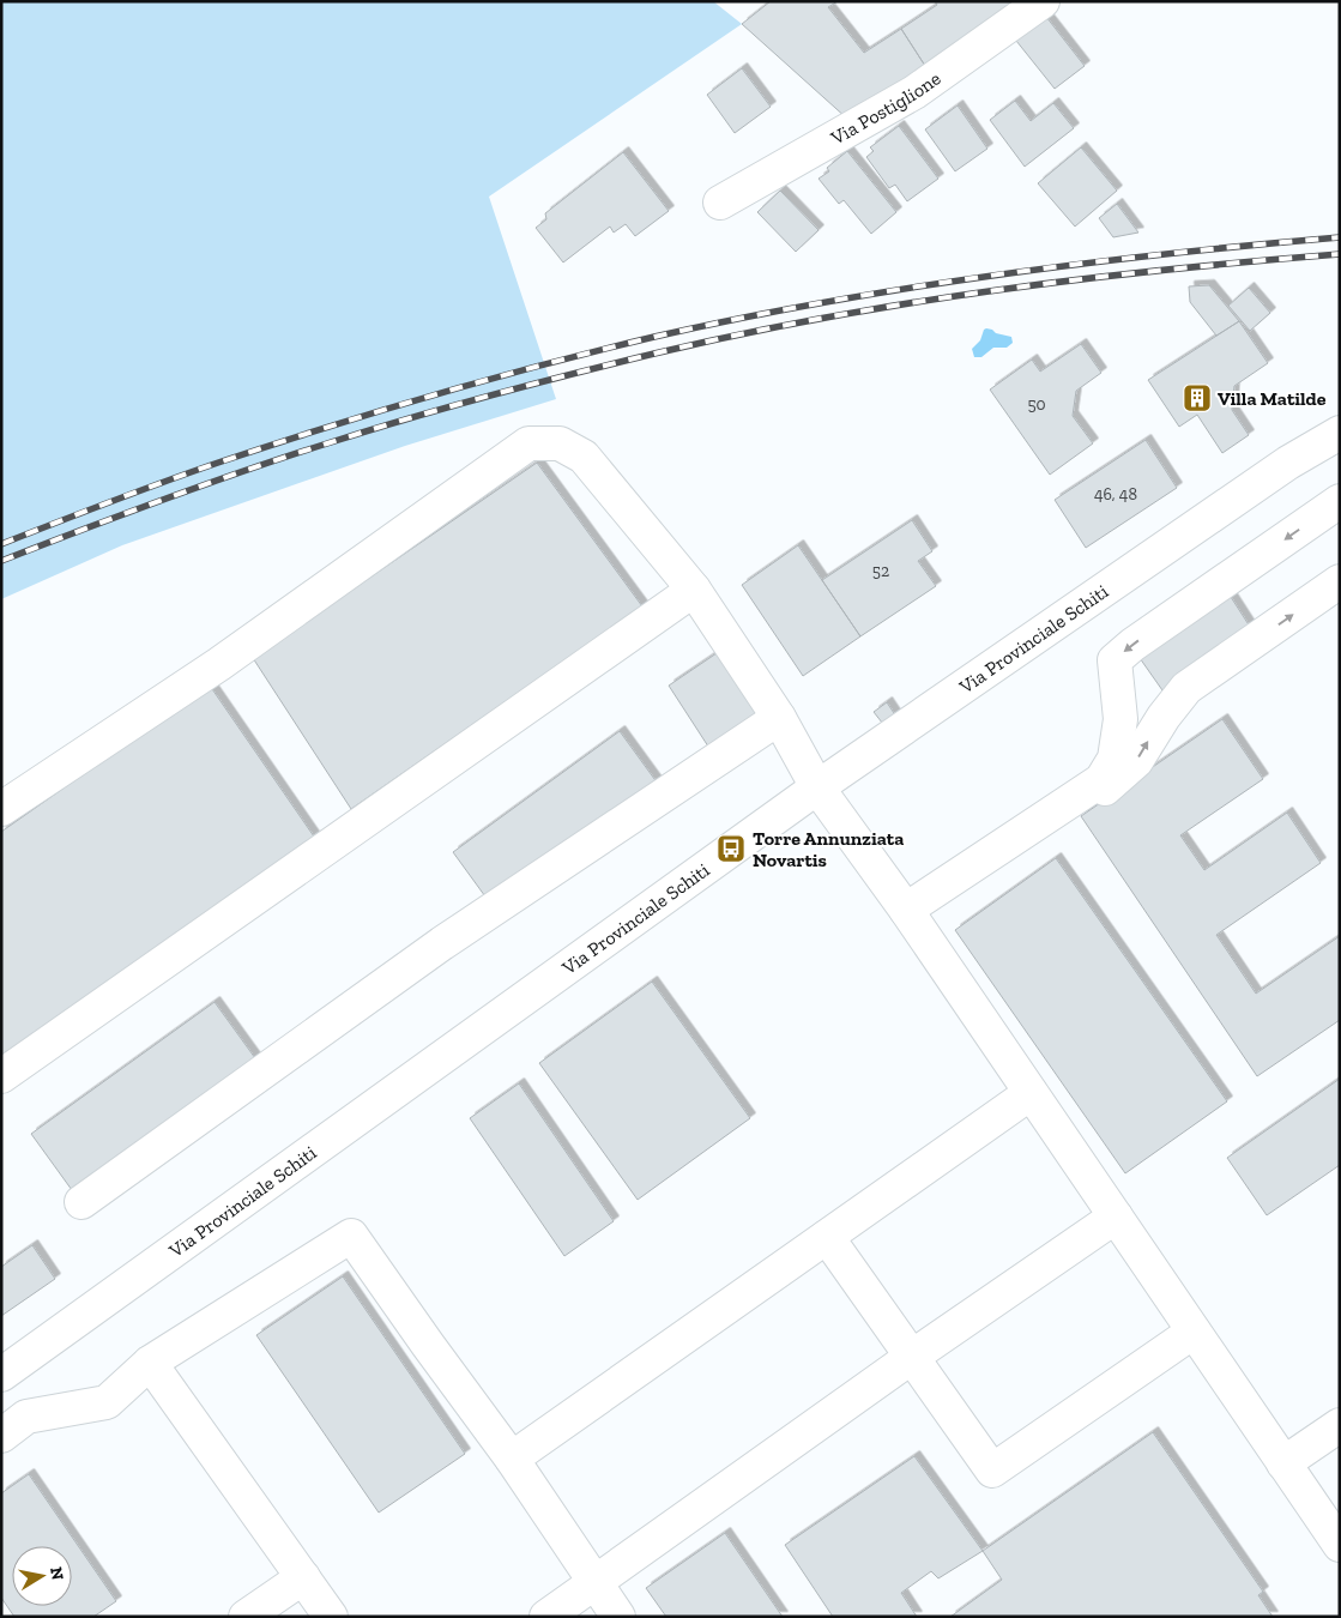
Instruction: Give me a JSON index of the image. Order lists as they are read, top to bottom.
{
  "streets": {
    "street": ["Via Postiglione", "Via Provinciale Schiti"]
  },
  "places": {
    "building": ["Villa Matilde"],
    "bus stop": ["Torre Annunziata Novartis"]
  },
  "house_numbers": ["50", "46, 48", "52"],
  "north": "right"
}
